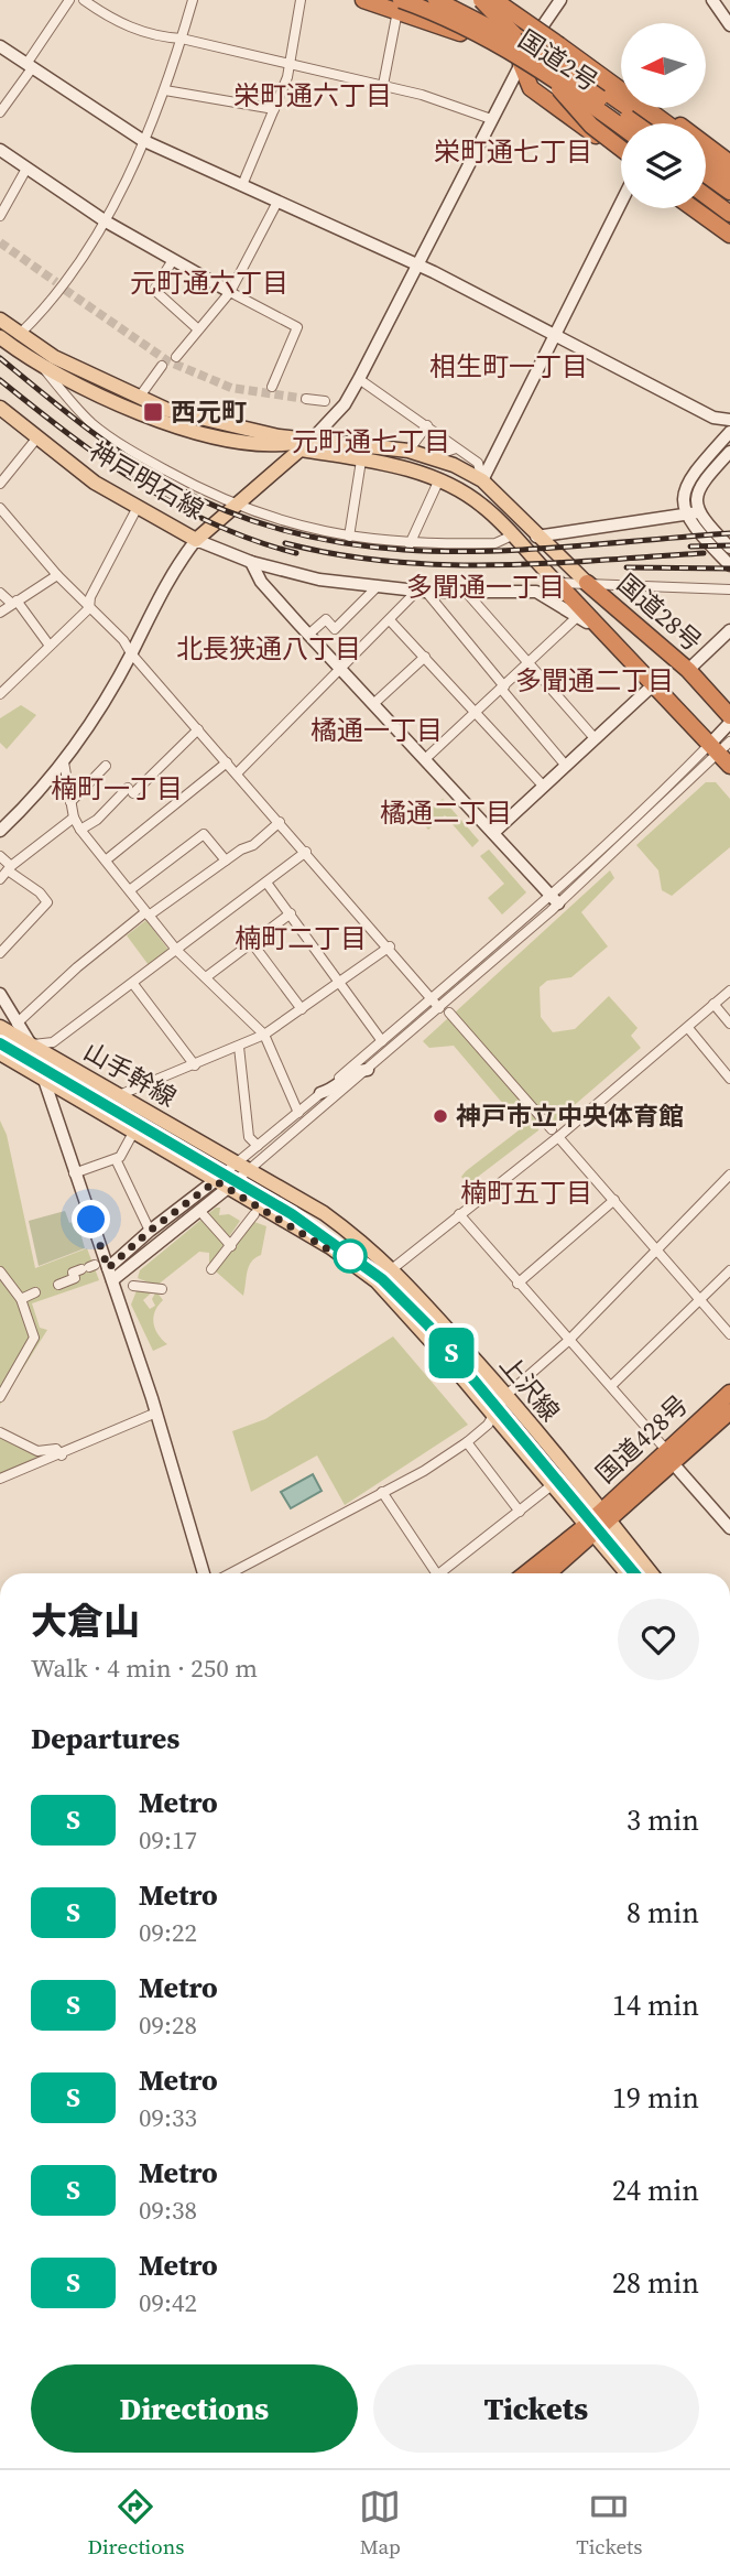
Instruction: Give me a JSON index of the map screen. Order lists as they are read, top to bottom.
{
  "streets": {
    "highway": ["国道2号", "国道28号", "国道428号"],
    "main road": ["神戸明石線", "山手幹線", "上沢線"]
  },
  "crossings": [
    ["神戸明石線", "国道28号"],
    ["山手幹線", "上沢線"],
    ["上沢線", "国道428号"]
  ],
  "districts": [
    "栄町通六丁目",
    "栄町通七丁目",
    "元町通六丁目",
    "相生町一丁目",
    "元町通七丁目",
    "多聞通一丁目",
    "北長狭通八丁目",
    "多聞通二丁目",
    "橘通一丁目",
    "楠町一丁目",
    "橘通二丁目",
    "楠町二丁目",
    "楠町五丁目"
  ],
  "places": {
    "transit": ["西元町"],
    "other": ["神戸市立中央体育館"]
  },
  "lines": ["metro line S"],
  "north": "left",
  "page": {
    "on_map": "S",
    "heading": [
      ["大倉山", "Walk · 4 min · 250 m"],
      "Departures"
    ],
    "list": [
      {
        "mark": "S",
        "name": "Metro",
        "note": "09:17",
        "value": "3 min"
      },
      {
        "mark": "S",
        "name": "Metro",
        "note": "09:22",
        "value": "8 min"
      },
      {
        "mark": "S",
        "name": "Metro",
        "note": "09:28",
        "value": "14 min"
      },
      {
        "mark": "S",
        "name": "Metro",
        "note": "09:33",
        "value": "19 min"
      },
      {
        "mark": "S",
        "name": "Metro",
        "note": "09:38",
        "value": "24 min"
      },
      {
        "mark": "S",
        "name": "Metro",
        "note": "09:42",
        "value": "28 min"
      }
    ],
    "buttons": ["Directions", "Tickets"],
    "tabs": ["Directions", "Map", "Tickets"]
  }
}
